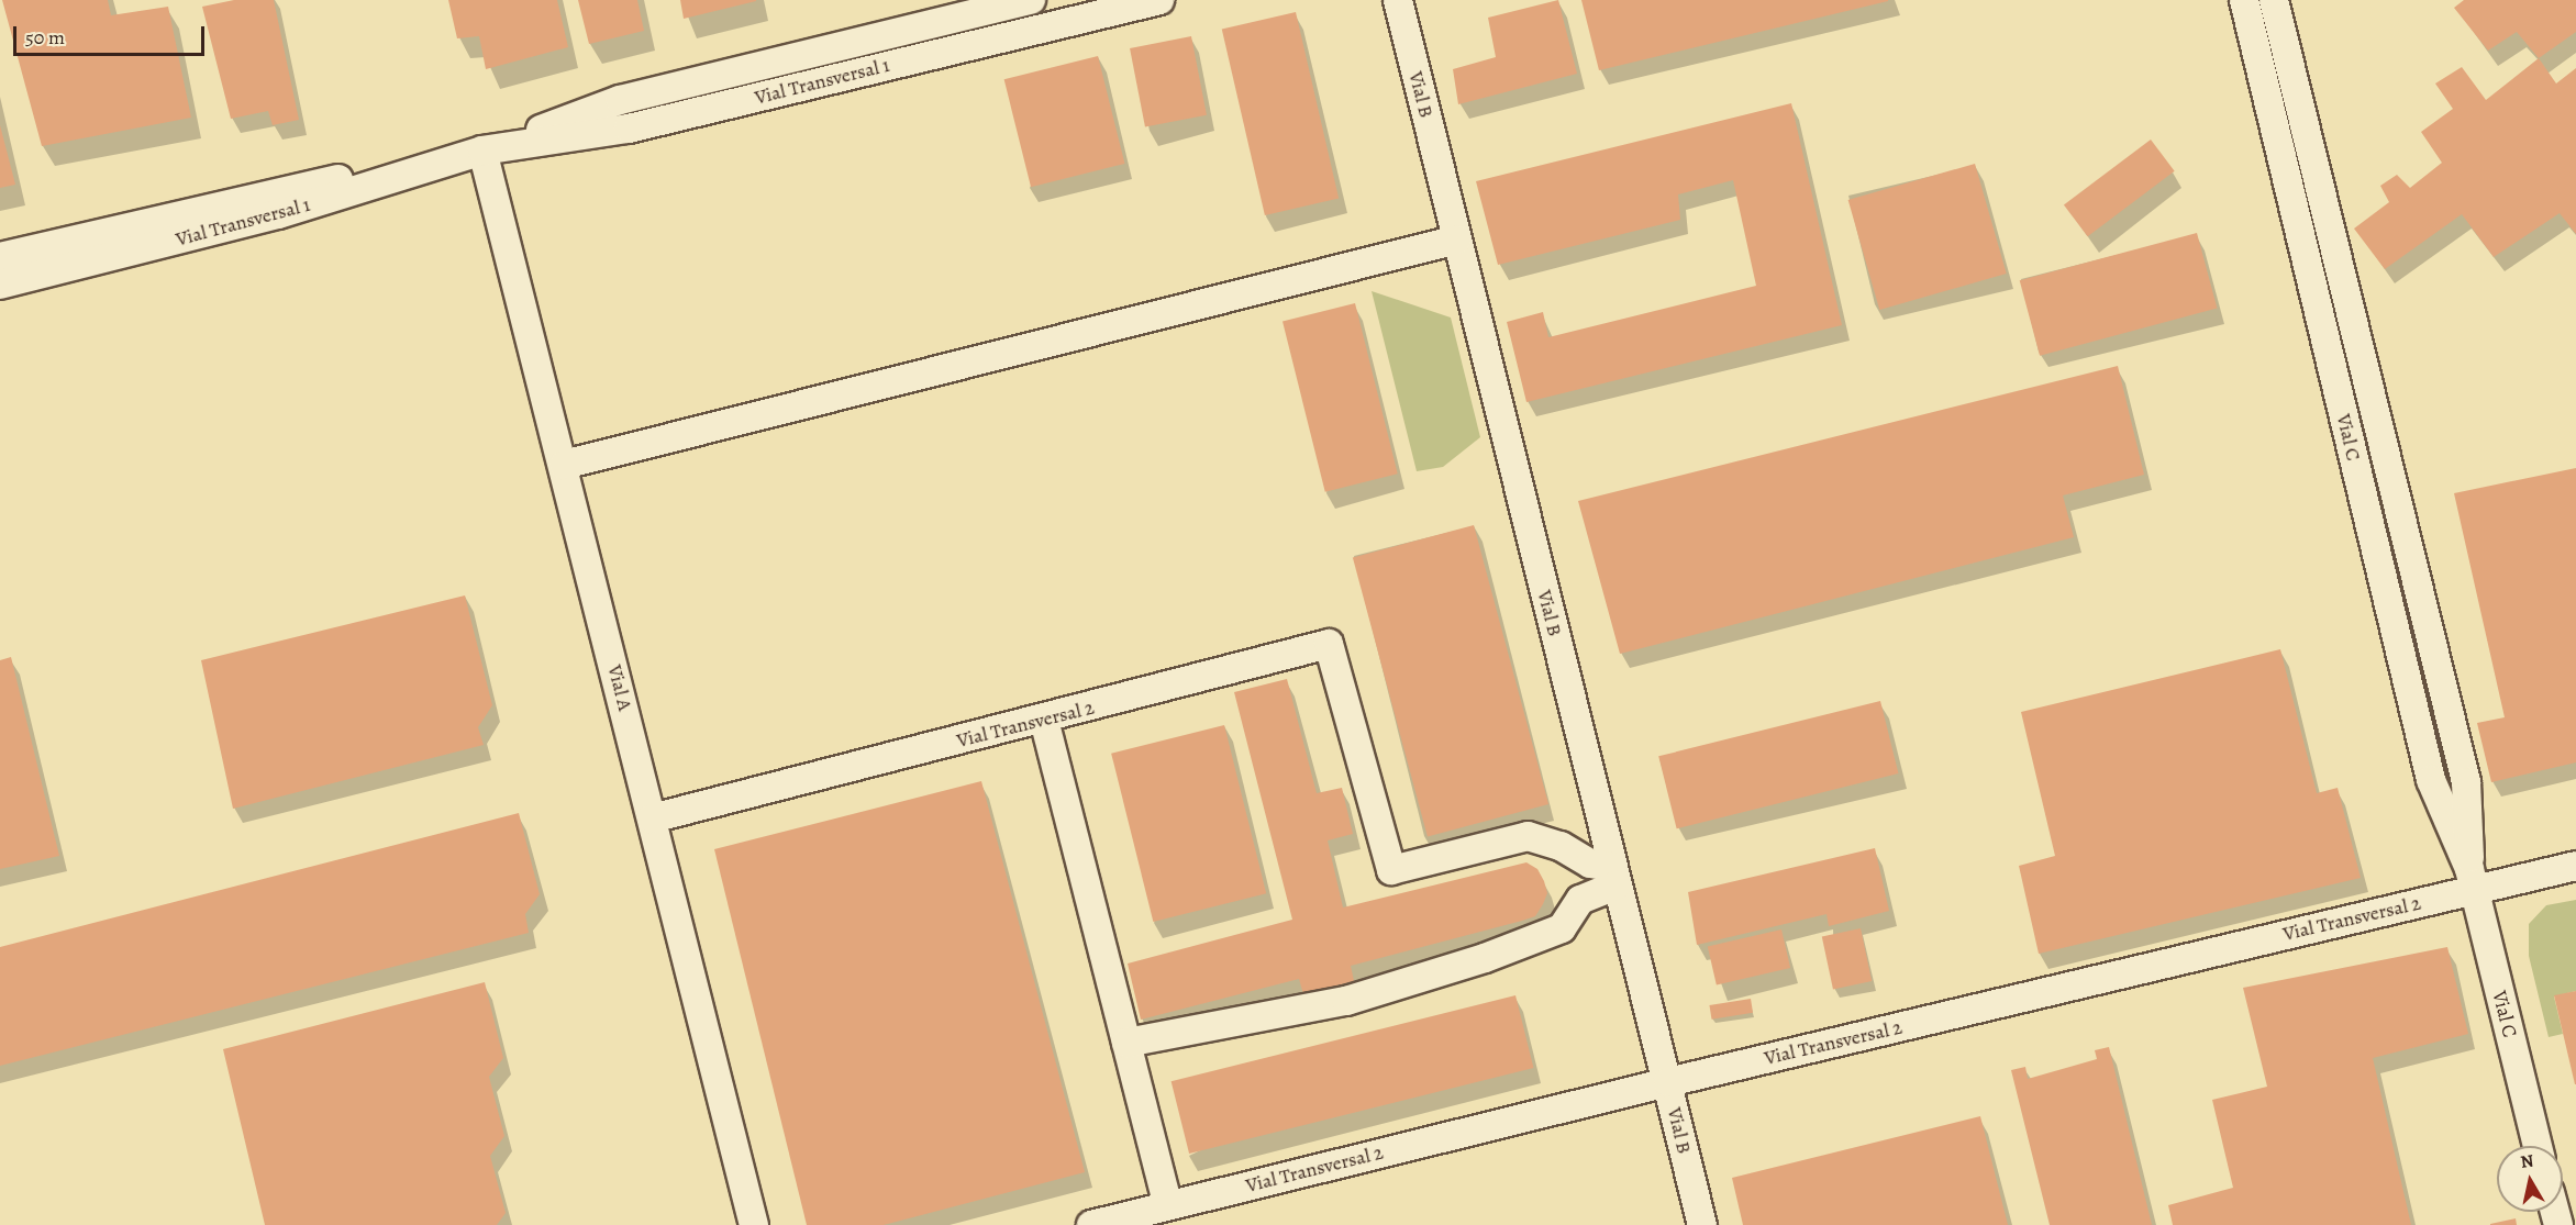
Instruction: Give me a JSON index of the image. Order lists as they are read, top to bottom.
{
  "streets": {
    "street": [
      "Vial Transversal 1",
      "Vial B",
      "Vial C",
      "Vial A",
      "Vial Transversal 2"
    ]
  },
  "crossings": [
    ["Vial Transversal 1", "Vial A"],
    ["Vial B", "Vial Transversal 2"],
    ["Vial C", "Vial Transversal 2"],
    ["Vial A", "Vial Transversal 2"]
  ],
  "scale_bar": "50 m",
  "north": "top"
}
